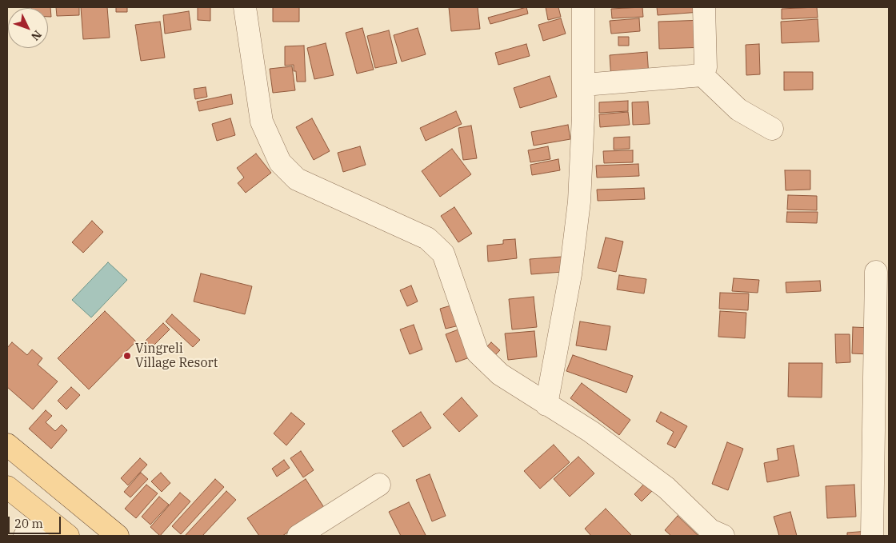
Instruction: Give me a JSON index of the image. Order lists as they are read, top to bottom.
{
  "places": ["Vingreli Village Resort"],
  "scale_bar": "20 m",
  "north": "bottom right"
}
